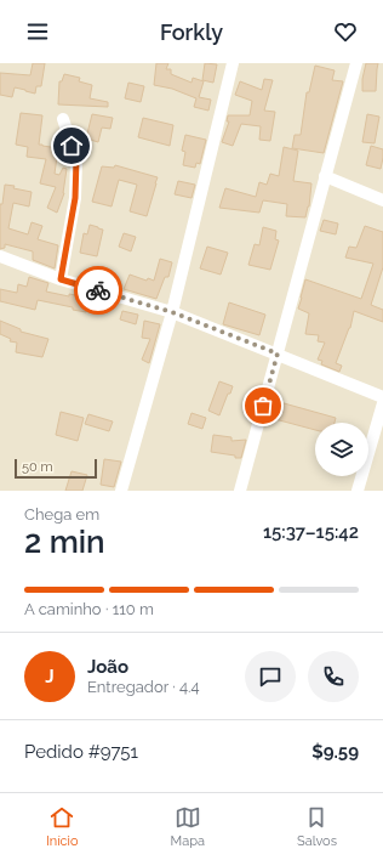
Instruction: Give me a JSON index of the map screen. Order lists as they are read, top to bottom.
{
  "scale_bar": "50 m",
  "page": {
    "header": "Forkly",
    "scale": "50 m",
    "heading": ["2 min", "Chega em", "15:37–15:42"],
    "panel": [
      "João",
      "Entregador · 4.4",
      "Pedido #9751",
      "$9.59"
    ],
    "bar": "A caminho · 110 m",
    "round": "J",
    "tabs": ["Início", "Mapa", "Salvos"]
  }
}
